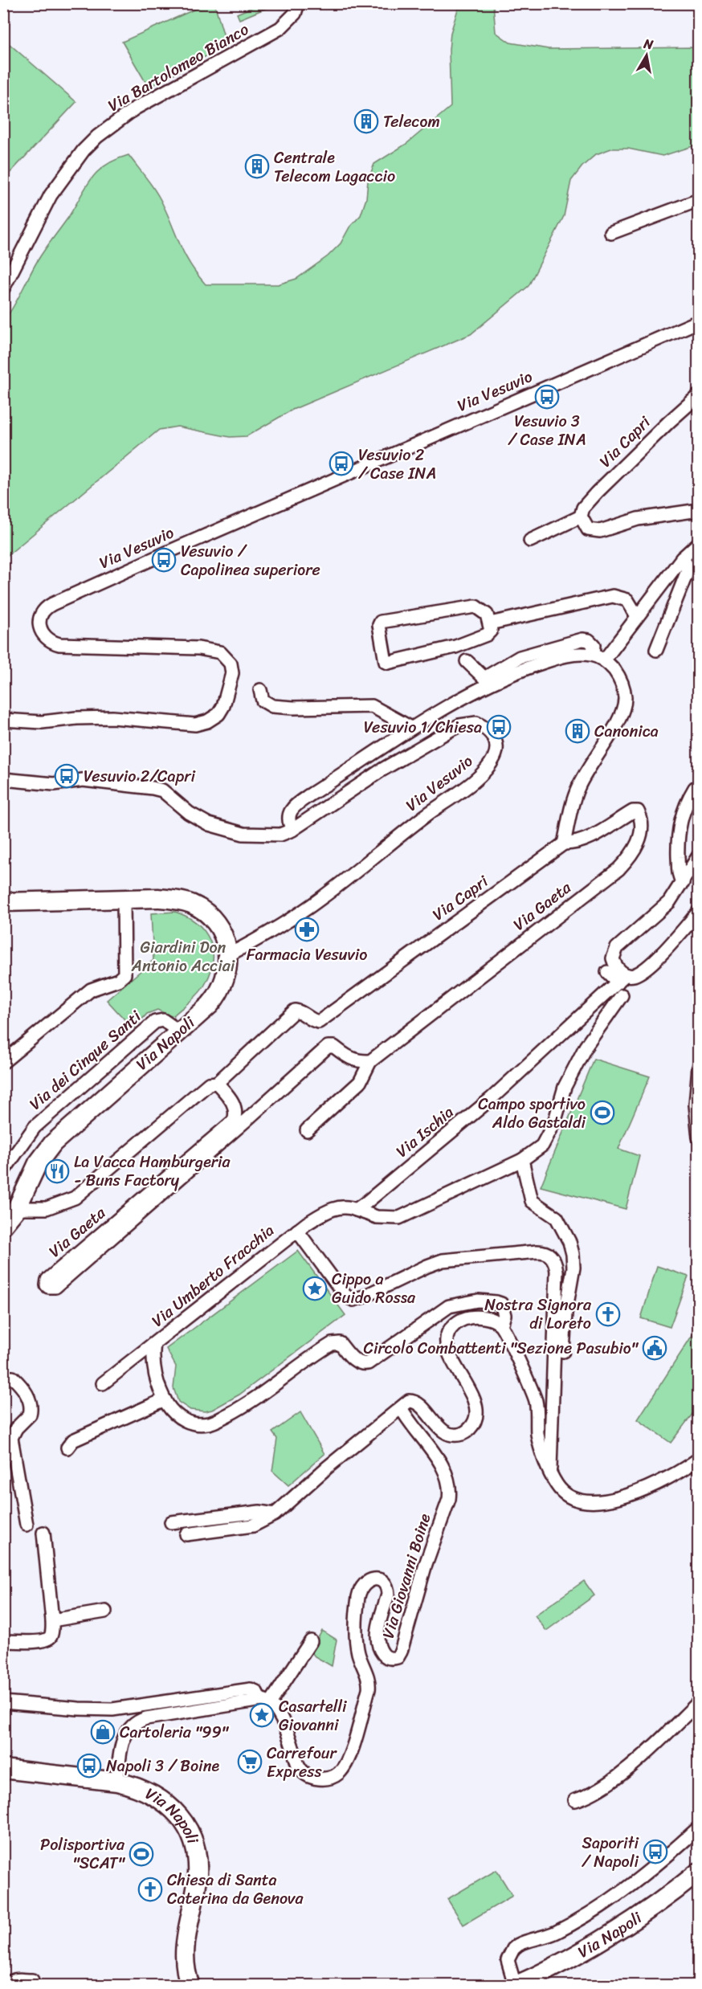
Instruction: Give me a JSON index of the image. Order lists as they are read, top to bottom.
{
  "streets": {
    "street": [
      "Via Bartolomeo Bianco",
      "Via Vesuvio",
      "Via Capri",
      "Via Gaeta",
      "Via Napoli",
      "Via dei Cinque Santi",
      "Via Ischia",
      "Via Umberto Fracchia",
      "Via Giovanni Boine"
    ]
  },
  "crossings": [
    ["Via Vesuvio", "Via Napoli"],
    ["Via Capri", "Via Gaeta"],
    ["Via Gaeta", "Via Napoli"],
    ["Via Napoli", "Via dei Cinque Santi"]
  ],
  "parks": ["Giardini Don Antonio Acciai"],
  "places": {
    "building": ["Telecom", "Centrale Telecom Lagaccio", "Canonica"],
    "bus stop": [
      "Vesuvio 3 / Case INA",
      "Vesuvio 2 / Case INA",
      "Vesuvio / Capolinea superiore",
      "Vesuvio 1/Chiesa",
      "Vesuvio 2/Capri",
      "Napoli 3 / Boine",
      "Saporiti / Napoli"
    ],
    "pharmacy": ["Farmacia Vesuvio"],
    "sports": ["Campo sportivo Aldo Gastaldi", "Polisportiva \"SCAT\""],
    "restaurant": ["La Vacca Hamburgeria - Buns Factory"],
    "place": ["Cippo a Guido Rossa", "Casartelli Giovanni"],
    "church": ["Nostra Signora di Loreto", "Chiesa di Santa Caterina da Genova"],
    "public building": ["Circolo Combattenti \"Sezione Pasubio\""],
    "shop": ["Cartoleria \"99\""],
    "supermarket": ["Carrefour Express"]
  },
  "north": "top"
}
